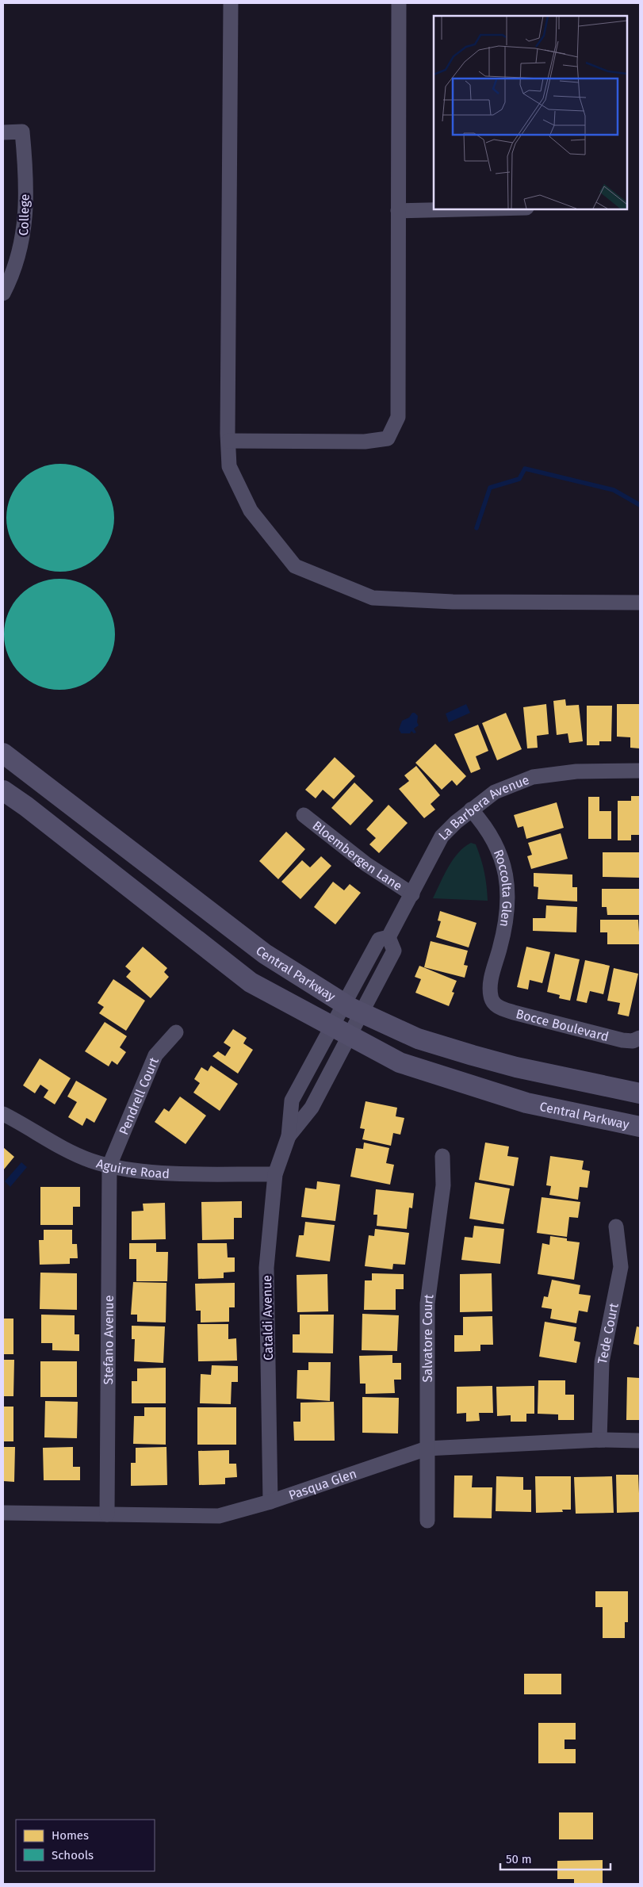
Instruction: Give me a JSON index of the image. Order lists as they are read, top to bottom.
{
  "streets": {
    "main road": ["Central Parkway"],
    "street": [
      "College",
      "La Barbera Avenue",
      "Bloembergen Lane",
      "Roccolta Glen",
      "Bocce Boulevard",
      "Pendrell Court",
      "Aguirre Road",
      "Cataldi Avenue",
      "Tede Court",
      "Salvatore Court",
      "Stefano Avenue",
      "Pasqua Glen"
    ]
  },
  "crossings": [
    ["La Barbera Avenue", "Bloembergen Lane"],
    ["La Barbera Avenue", "Roccolta Glen"],
    ["La Barbera Avenue", "Central Parkway"],
    ["La Barbera Avenue", "Cataldi Avenue"],
    ["Roccolta Glen", "Bocce Boulevard"],
    ["Central Parkway", "Cataldi Avenue"],
    ["Pendrell Court", "Aguirre Road"],
    ["Pendrell Court", "Stefano Avenue"],
    ["Aguirre Road", "Cataldi Avenue"],
    ["Aguirre Road", "Stefano Avenue"],
    ["Cataldi Avenue", "Pasqua Glen"],
    ["Tede Court", "Pasqua Glen"],
    ["Salvatore Court", "Pasqua Glen"],
    ["Stefano Avenue", "Pasqua Glen"]
  ],
  "legend": ["Homes", "Schools"],
  "scale_bar": "50 m"
}
